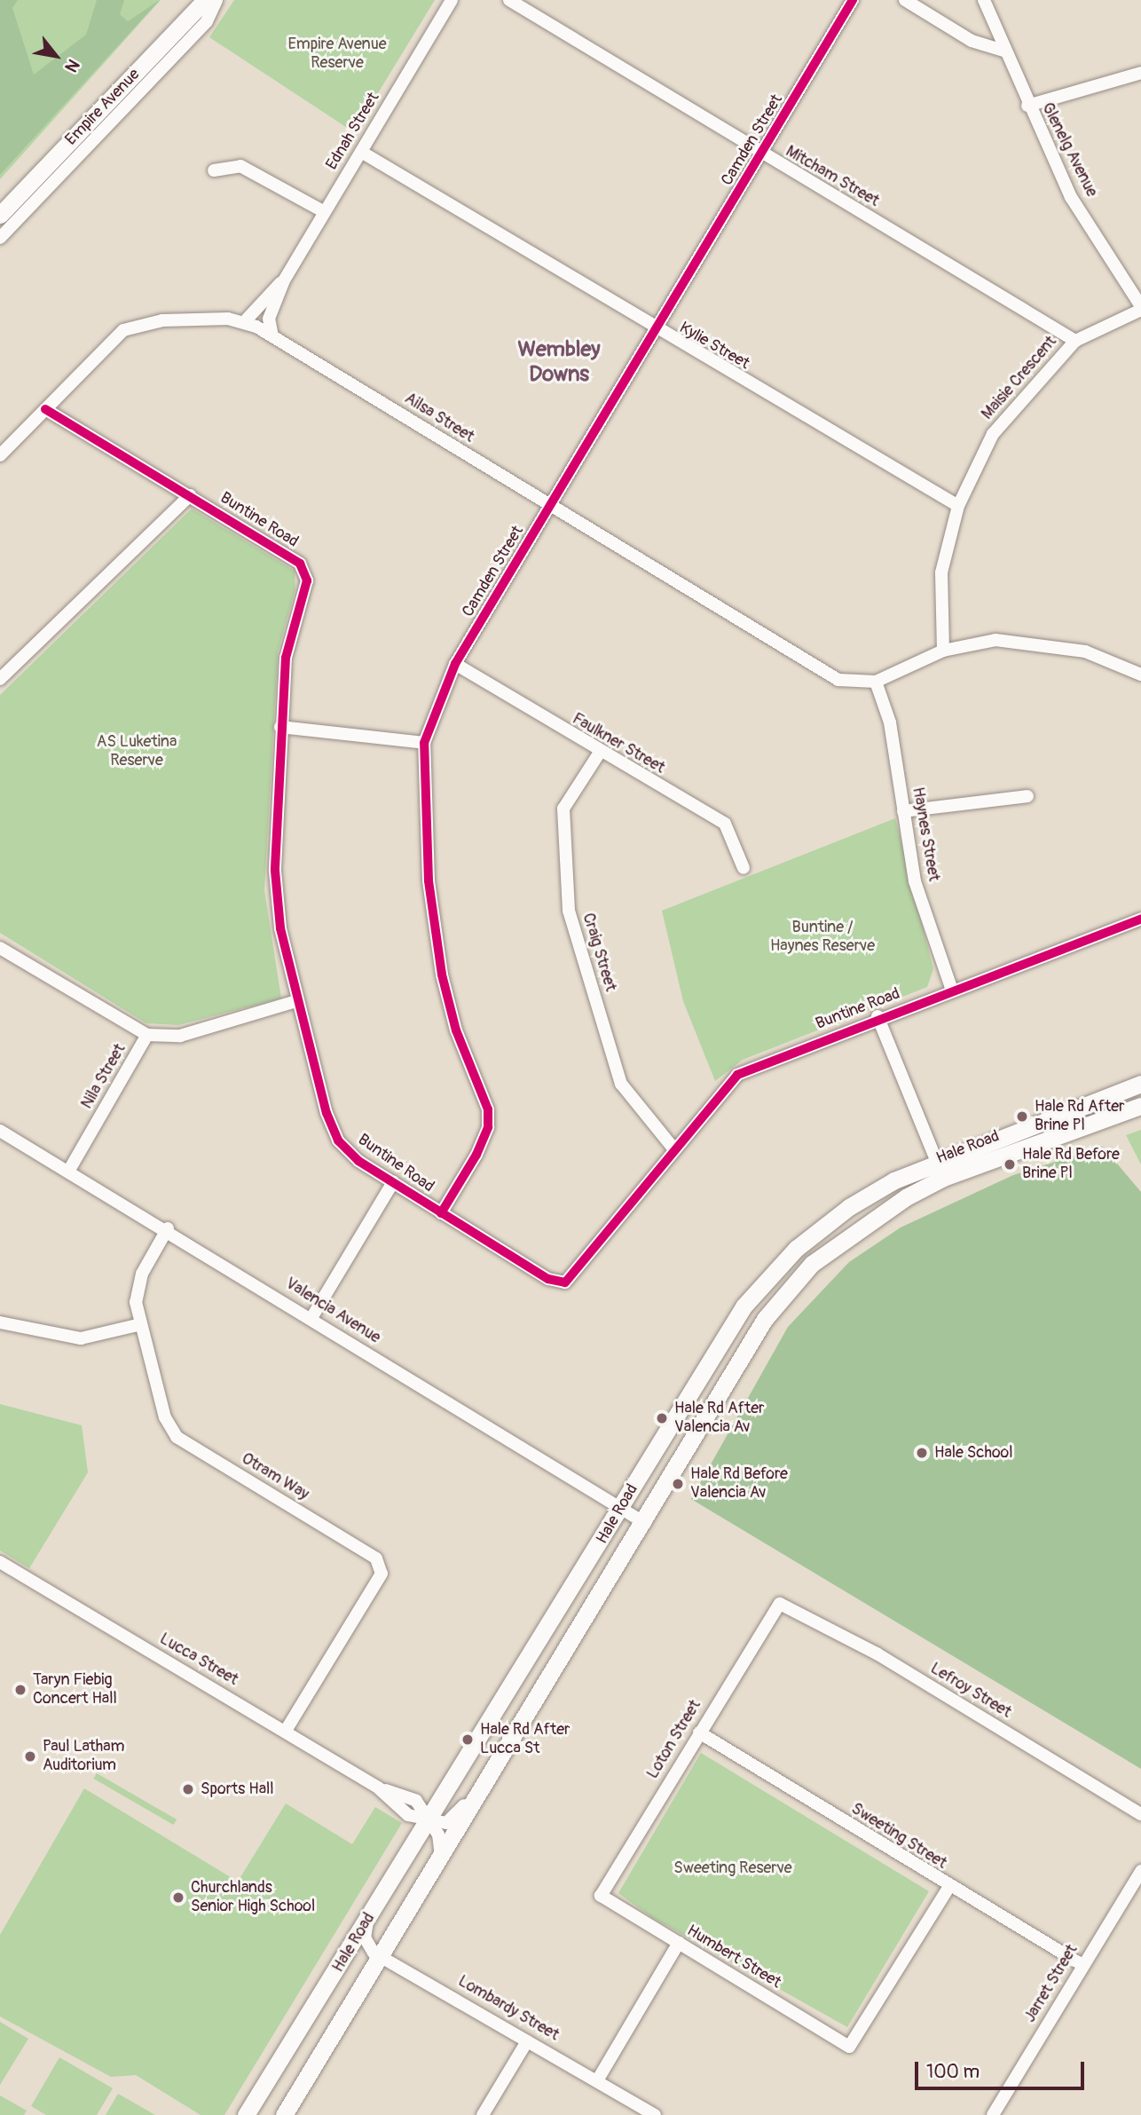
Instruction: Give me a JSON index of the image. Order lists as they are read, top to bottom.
{
  "streets": {
    "main road": ["Empire Avenue", "Hale Road"],
    "street": [
      "Ednah Street",
      "Camden Street",
      "Glenelg Avenue",
      "Mitcham Street",
      "Kylie Street",
      "Maisie Crescent",
      "Ailsa Street",
      "Buntine Road",
      "Faulkner Street",
      "Haynes Street",
      "Craig Street",
      "Nila Street",
      "Valencia Avenue",
      "Otram Way",
      "Lucca Street",
      "Lefroy Street",
      "Loton Street",
      "Sweeting Street",
      "Humbert Street",
      "Jarret Street",
      "Lombardy Street"
    ]
  },
  "crossings": [
    ["Ednah Street", "Kylie Street"],
    ["Ednah Street", "Ailsa Street"],
    ["Camden Street", "Mitcham Street"],
    ["Camden Street", "Kylie Street"],
    ["Camden Street", "Ailsa Street"],
    ["Camden Street", "Buntine Road"],
    ["Camden Street", "Faulkner Street"],
    ["Glenelg Avenue", "Maisie Crescent"],
    ["Mitcham Street", "Maisie Crescent"],
    ["Kylie Street", "Maisie Crescent"],
    ["Ailsa Street", "Buntine Road"],
    ["Ailsa Street", "Haynes Street"],
    ["Buntine Road", "Haynes Street"],
    ["Buntine Road", "Craig Street"],
    ["Buntine Road", "Nila Street"],
    ["Faulkner Street", "Craig Street"],
    ["Nila Street", "Valencia Avenue"],
    ["Hale Road", "Valencia Avenue"],
    ["Hale Road", "Lucca Street"],
    ["Hale Road", "Lombardy Street"],
    ["Valencia Avenue", "Otram Way"],
    ["Otram Way", "Lucca Street"],
    ["Lefroy Street", "Loton Street"],
    ["Loton Street", "Sweeting Street"],
    ["Loton Street", "Humbert Street"],
    ["Sweeting Street", "Humbert Street"],
    ["Sweeting Street", "Jarret Street"]
  ],
  "districts": ["Wembley Downs"],
  "parks": [
    "Empire Avenue Reserve",
    "AS Luketina Reserve",
    "Buntine / Haynes Reserve",
    "Sweeting Reserve"
  ],
  "places": [
    "Hale Rd After Brine Pl",
    "Hale Rd Before Brine Pl",
    "Hale Rd After Valencia Av",
    "Hale School",
    "Hale Rd Before Valencia Av",
    "Taryn Fiebig Concert Hall",
    "Hale Rd After Lucca St",
    "Paul Latham Auditorium",
    "Sports Hall",
    "Churchlands Senior High School"
  ],
  "scale_bar": "100 m",
  "north": "bottom right"
}
